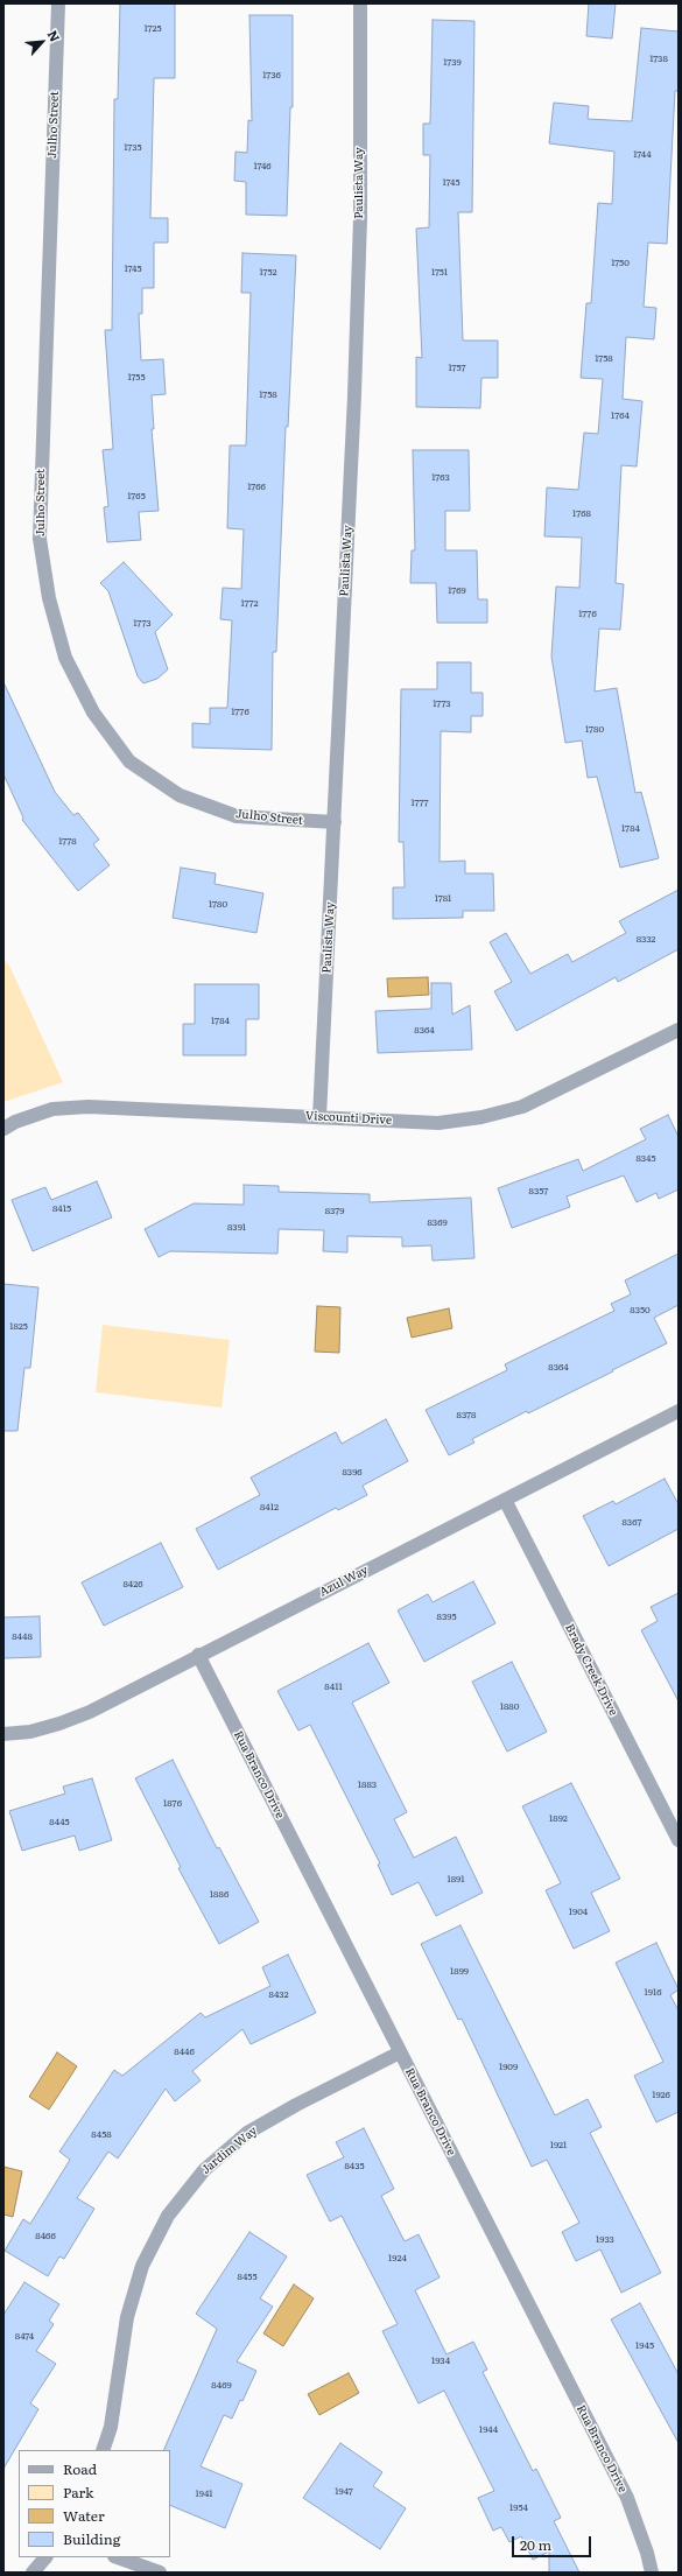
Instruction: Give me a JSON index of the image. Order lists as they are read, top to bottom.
{
  "streets": {
    "street": [
      "Julho Street",
      "Paulista Way",
      "Viscounti Drive",
      "Azul Way",
      "Brady Creek Drive",
      "Rua Branco Drive",
      "Jardim Way"
    ]
  },
  "crossings": [
    ["Julho Street", "Paulista Way"],
    ["Paulista Way", "Viscounti Drive"],
    ["Azul Way", "Brady Creek Drive"],
    ["Azul Way", "Rua Branco Drive"],
    ["Rua Branco Drive", "Jardim Way"]
  ],
  "house_numbers": [
    "1725",
    "1738",
    "1739",
    "1736",
    "1735",
    "1744",
    "1746",
    "1745",
    "1750",
    "1745",
    "1752",
    "1751",
    "1758",
    "1757",
    "1755",
    "1758",
    "1764",
    "1763",
    "1766",
    "1765",
    "1768",
    "1769",
    "1772",
    "1776",
    "1773",
    "1773",
    "1776",
    "1780",
    "1777",
    "1784",
    "1778",
    "1781",
    "1780",
    "8332",
    "1784",
    "8364",
    "8345",
    "8357",
    "8415",
    "8379",
    "8369",
    "8391",
    "8350",
    "1825",
    "8364",
    "8378",
    "8396",
    "8412",
    "8367",
    "8426",
    "8395",
    "8448",
    "8411",
    "1880",
    "1883",
    "1876",
    "1892",
    "8445",
    "1891",
    "1886",
    "1904",
    "1899",
    "1916",
    "8432",
    "8446",
    "1909",
    "1926",
    "8458",
    "1921",
    "8435",
    "8466",
    "1933",
    "1924",
    "8455",
    "8474",
    "1945",
    "1934",
    "8469",
    "1944",
    "1947",
    "1941",
    "1954"
  ],
  "legend": [
    "Road",
    "Park",
    "Water",
    "Building"
  ],
  "scale_bar": "20 m",
  "north": "top right"
}
